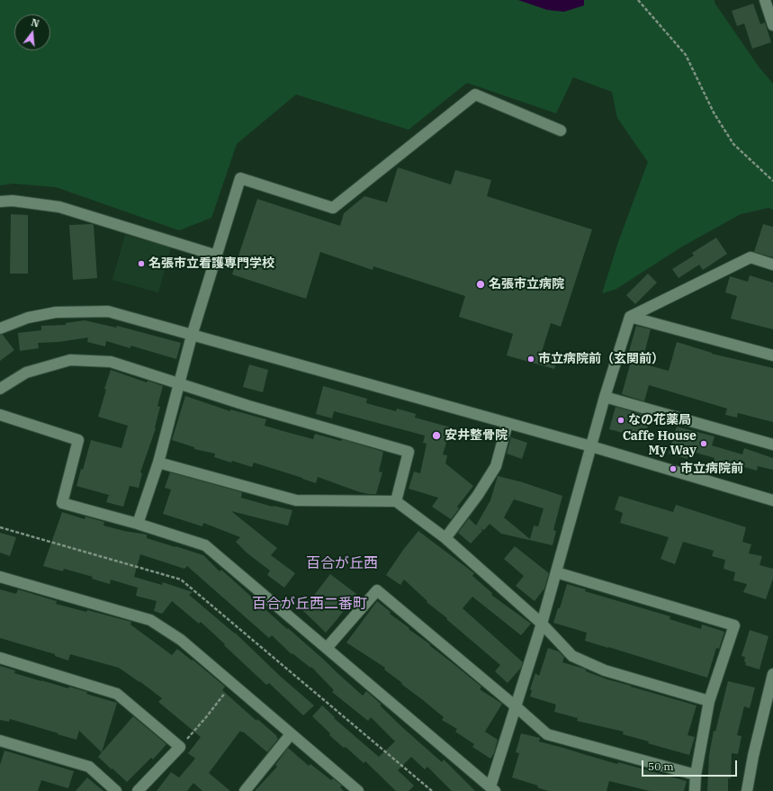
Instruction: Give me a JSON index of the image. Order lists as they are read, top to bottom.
{
  "districts": ["百合が丘西", "百合が丘西二番町"],
  "places": [
    "名張市立看護専門学校",
    "名張市立病院",
    "市立病院前（玄関前）",
    "なの花薬局",
    "安井整骨院",
    "Caffe House My Way",
    "市立病院前"
  ],
  "scale_bar": "50 m",
  "north": "top"
}
